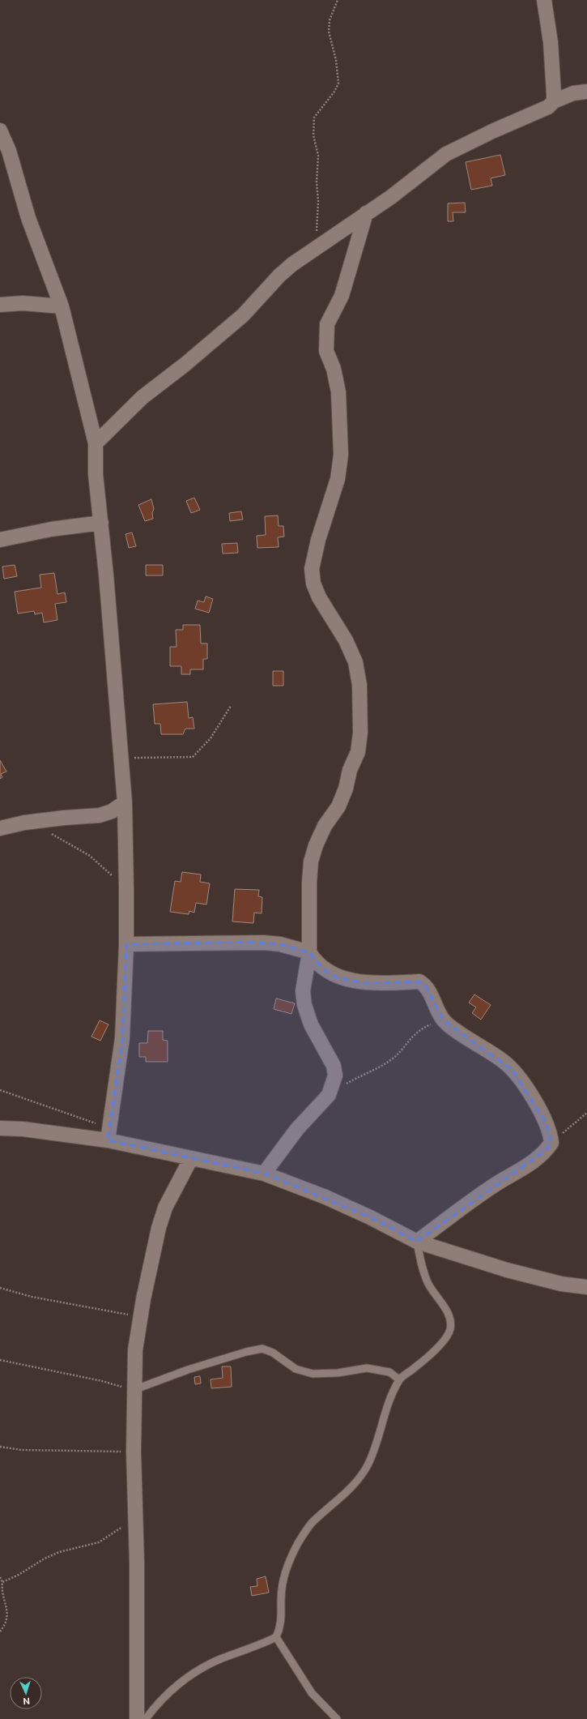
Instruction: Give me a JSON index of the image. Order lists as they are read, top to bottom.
{
  "north": "bottom"
}
